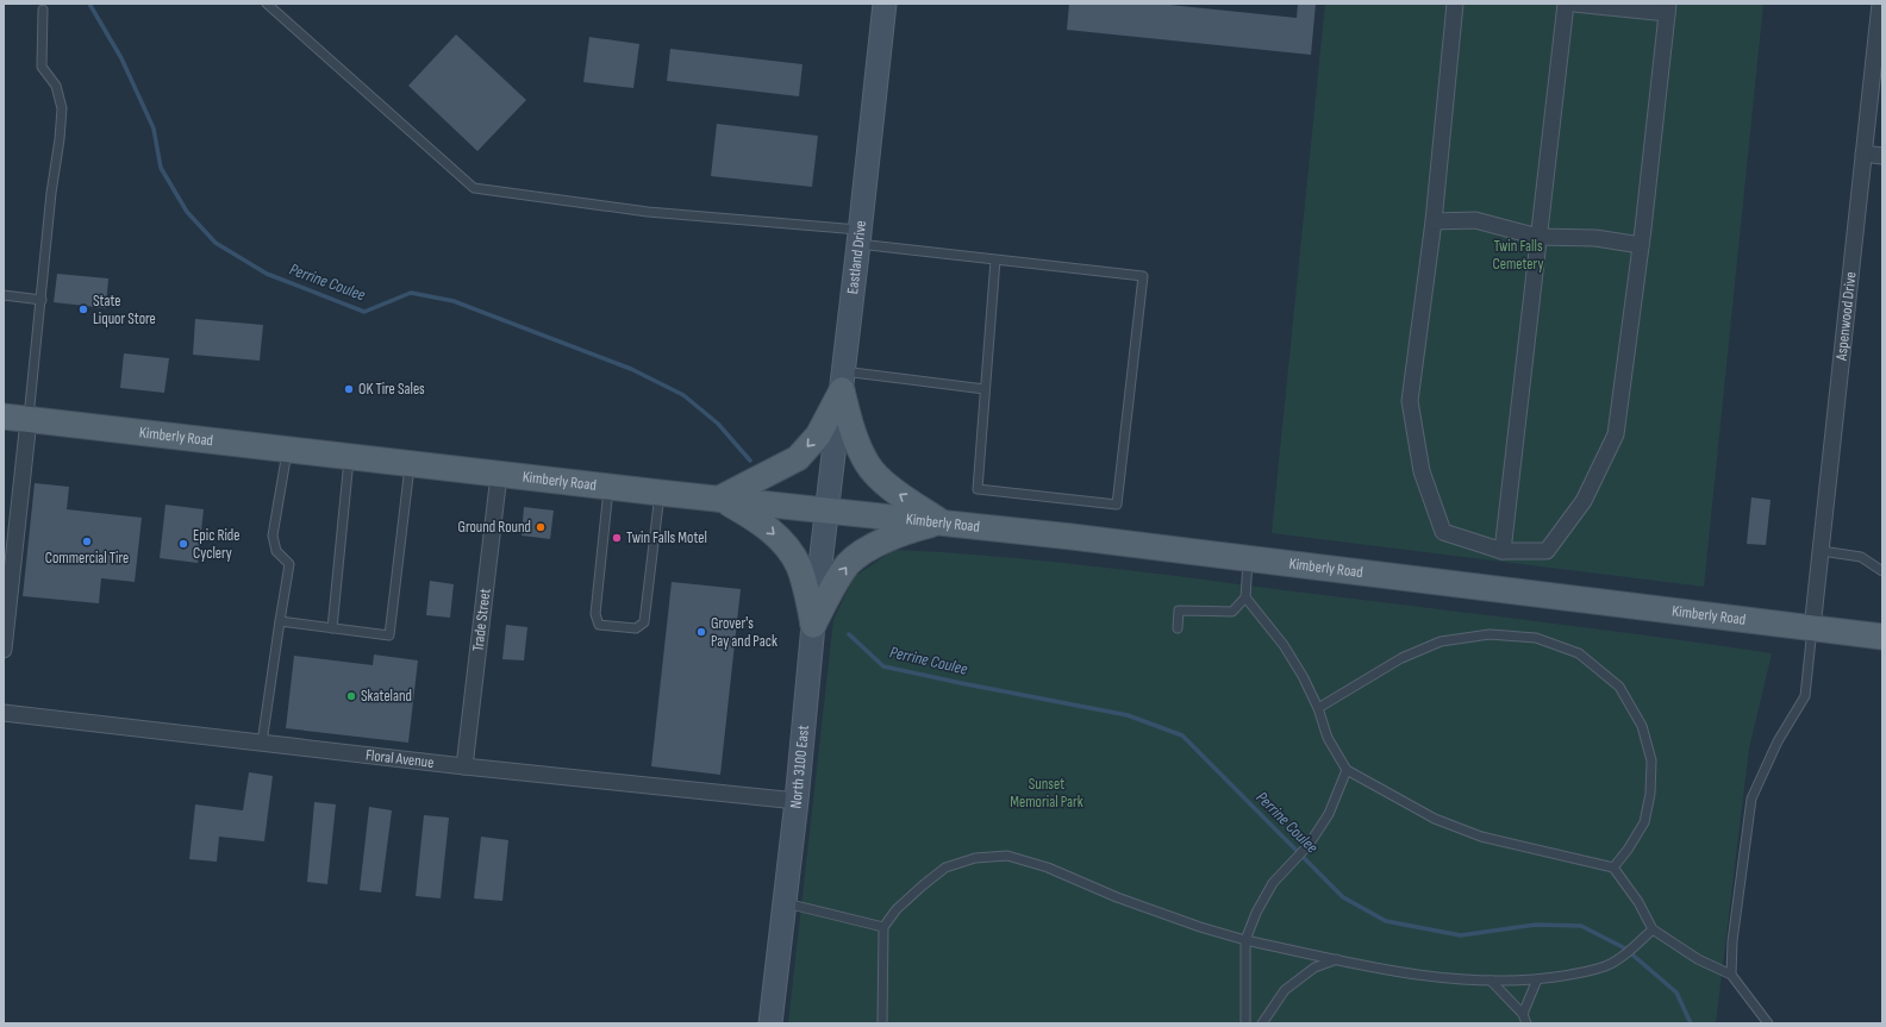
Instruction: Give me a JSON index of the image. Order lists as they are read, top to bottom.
{
  "streets": {
    "main road": ["Eastland Drive", "Kimberly Road", "North 3100 East"],
    "street": ["Aspenwood Drive", "Trade Street", "Floral Avenue"]
  },
  "crossings": [
    ["Eastland Drive", "Kimberly Road"],
    ["Eastland Drive", "North 3100 East"],
    ["Aspenwood Drive", "Kimberly Road"],
    ["Kimberly Road", "Trade Street"],
    ["Kimberly Road", "North 3100 East"],
    ["Trade Street", "Floral Avenue"],
    ["Floral Avenue", "North 3100 East"]
  ],
  "water": ["Perrine Coulee"],
  "parks": ["Twin Falls Cemetery", "Sunset Memorial Park"],
  "places": [
    "State Liquor Store",
    "OK Tire Sales",
    "Ground Round",
    "Twin Falls Motel",
    "Commercial Tire",
    "Epic Ride Cyclery",
    "Grover's Pay and Pack",
    "Skateland"
  ]
}
